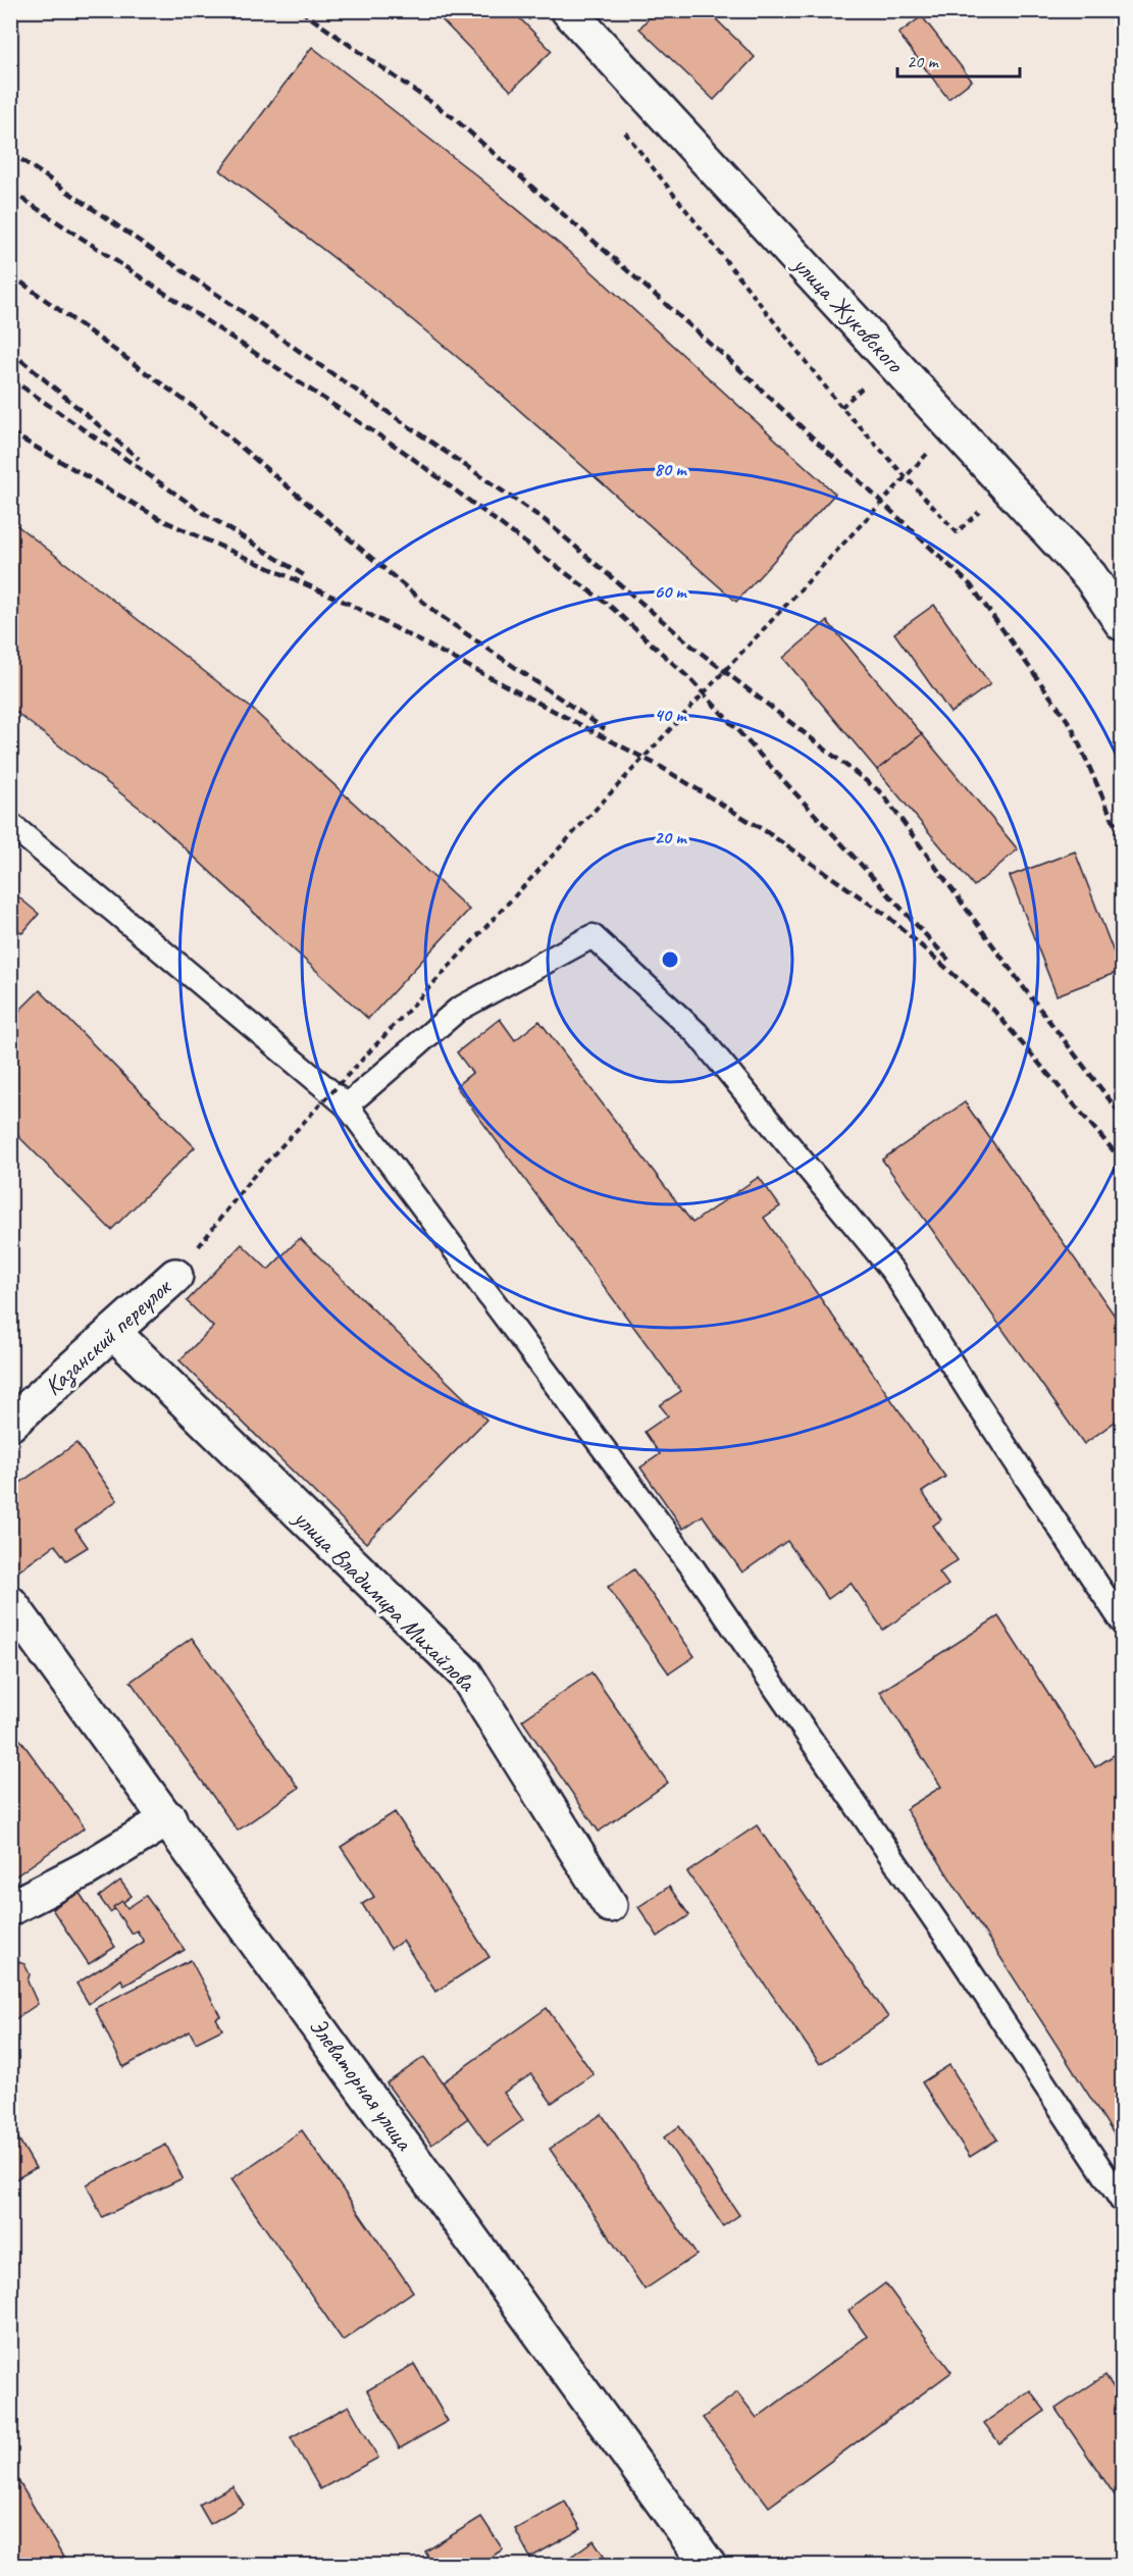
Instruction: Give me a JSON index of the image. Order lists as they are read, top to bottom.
{
  "streets": {
    "street": [
      "улица Жуковского",
      "Казанский переулок",
      "улица Владимира Михайлова",
      "Элеваторная улица"
    ]
  },
  "crossings": [
    ["Казанский переулок", "улица Владимира Михайлова"]
  ],
  "scale_bar": "20 m",
  "rings": [
    "80 m",
    "60 m",
    "40 m",
    "20 m"
  ]
}
